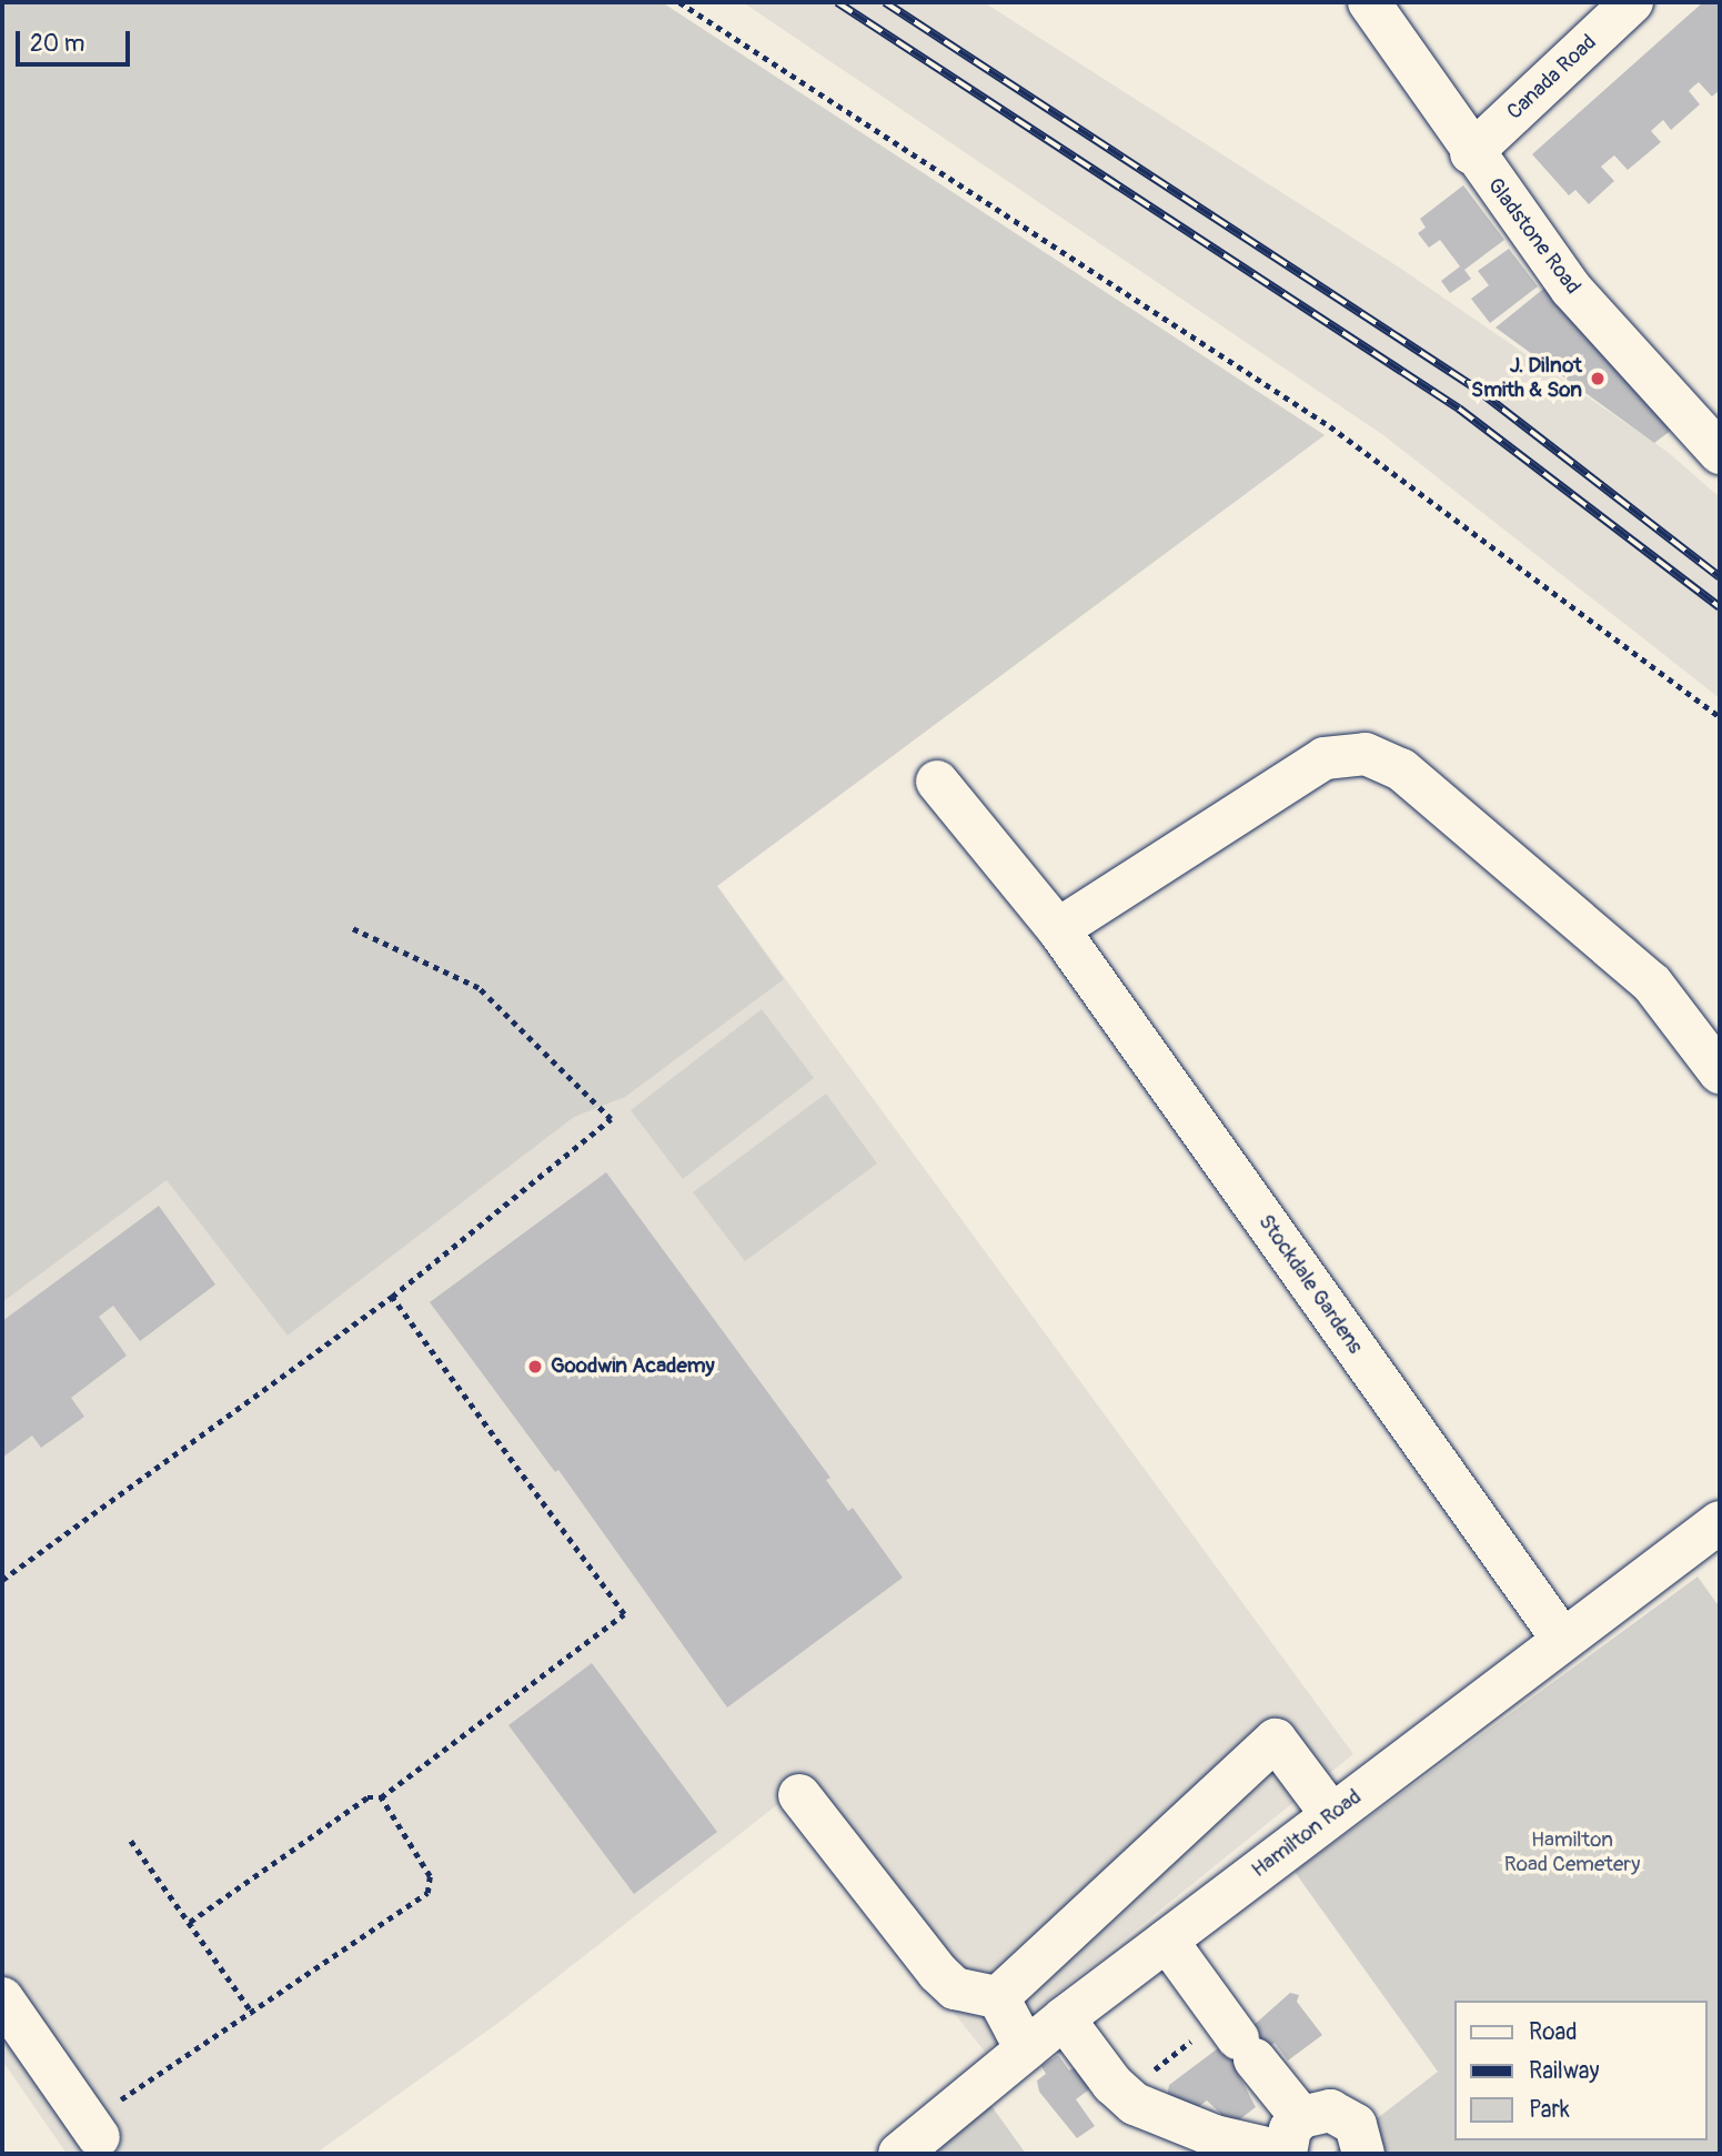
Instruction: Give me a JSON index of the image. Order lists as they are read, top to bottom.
{
  "streets": {
    "street": [
      "Canada Road",
      "Gladstone Road",
      "Stockdale Gardens",
      "Hamilton Road"
    ]
  },
  "crossings": [
    ["Canada Road", "Gladstone Road"],
    ["Stockdale Gardens", "Hamilton Road"]
  ],
  "parks": ["Hamilton Road Cemetery"],
  "places": ["J. Dilnot Smith & Son", "Goodwin Academy"],
  "legend": ["Road", "Railway", "Park"],
  "scale_bar": "20 m"
}
